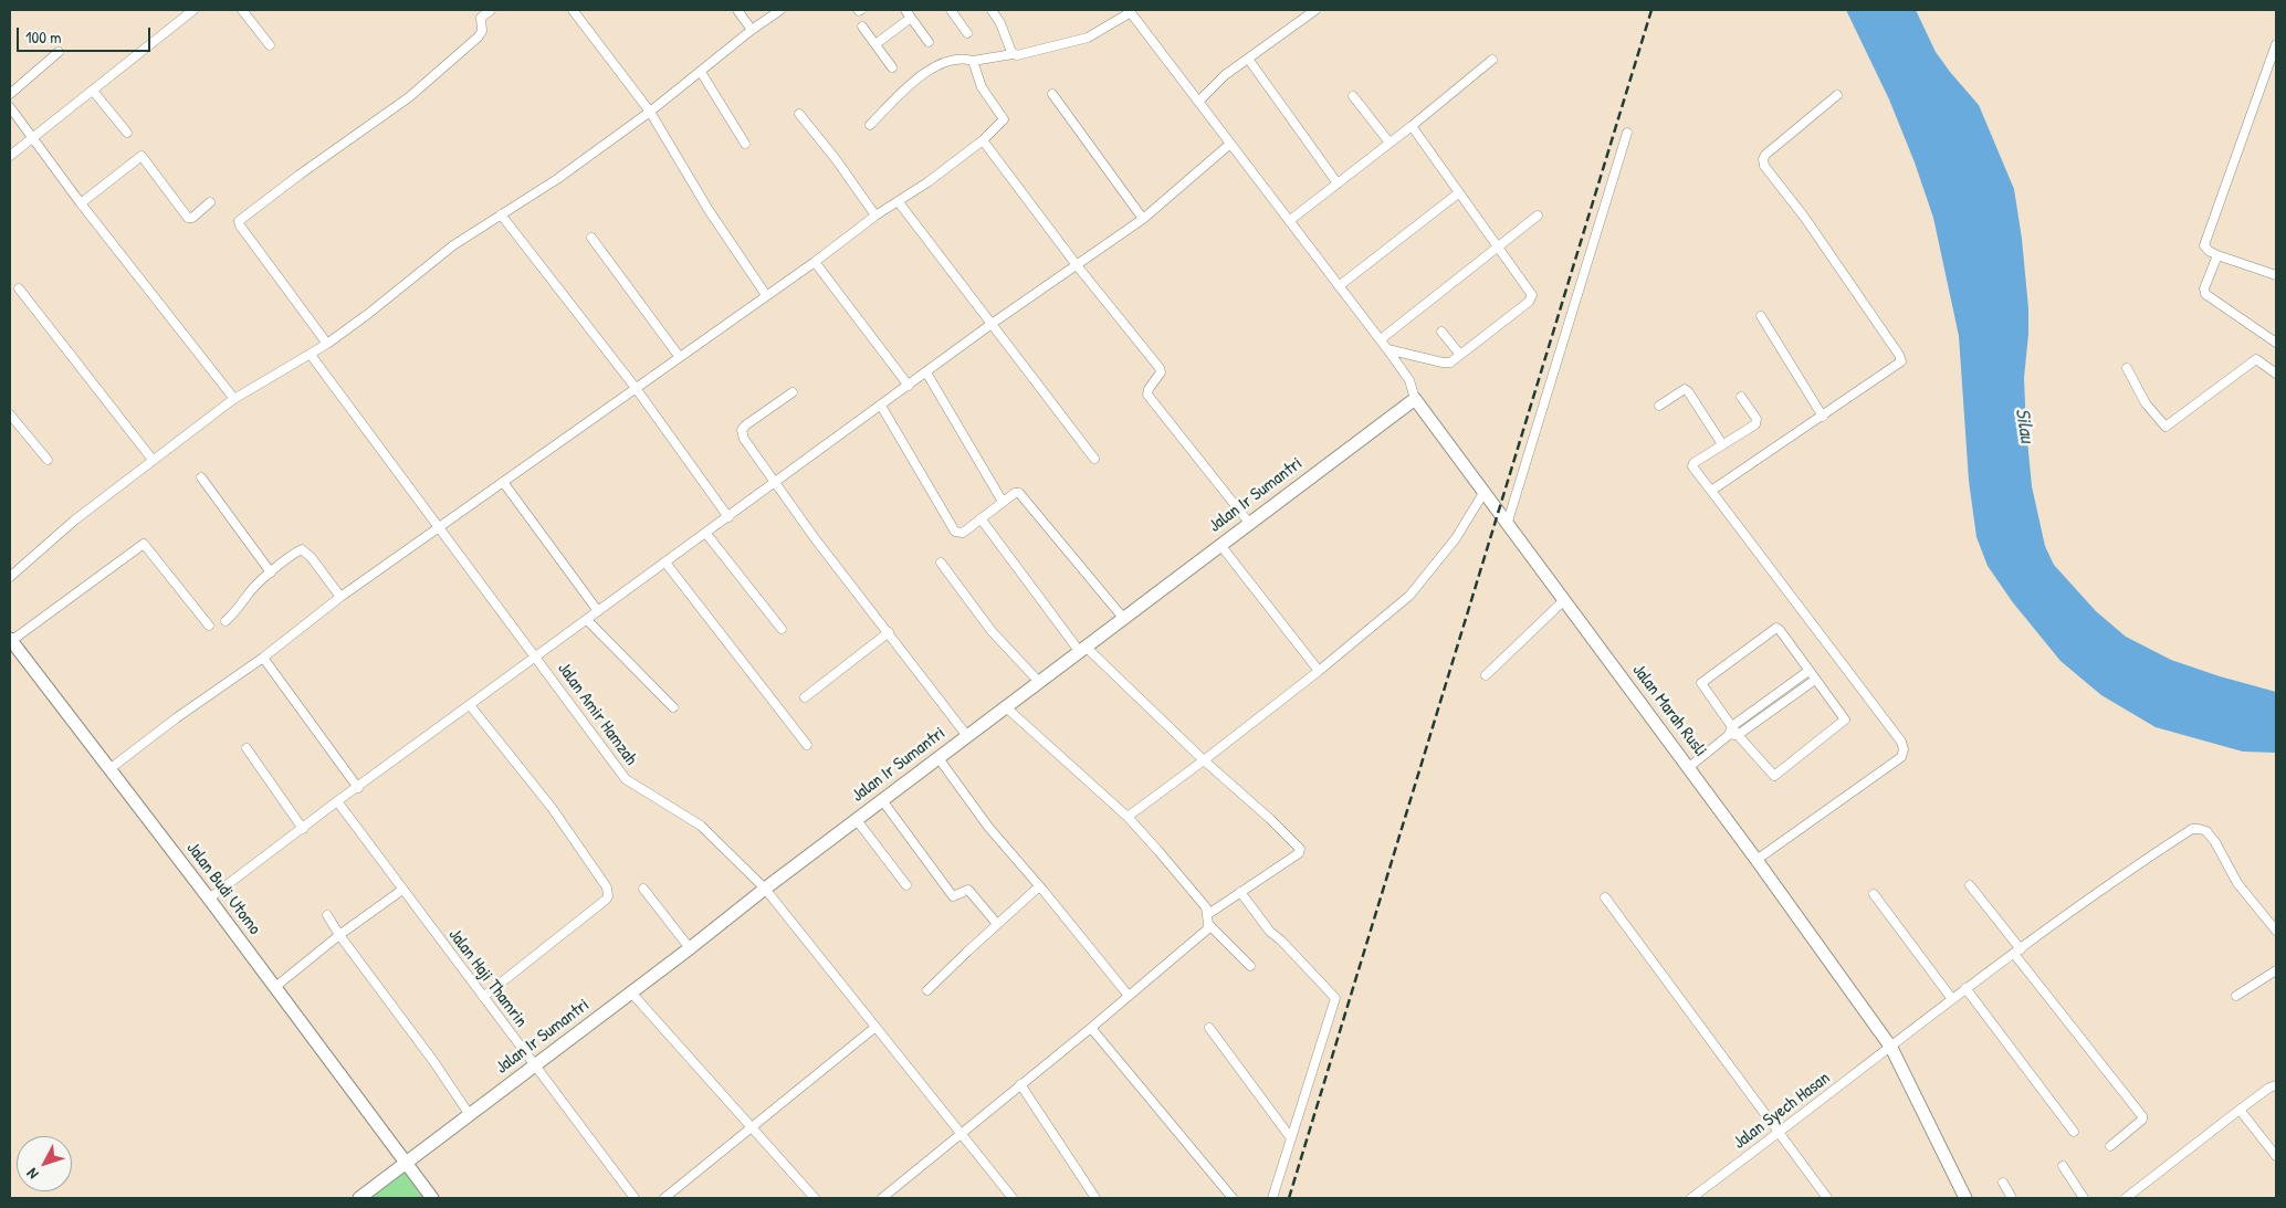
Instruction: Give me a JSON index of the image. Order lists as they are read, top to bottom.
{
  "streets": {
    "main road": ["Jalan Ir Sumantri", "Jalan Marah Rusli", "Jalan Budi Utomo"],
    "street": ["Jalan Amir Hamzah", "Jalan Haji Thamrin", "Jalan Syech Hasan"]
  },
  "crossings": [
    ["Jalan Ir Sumantri", "Jalan Marah Rusli"],
    ["Jalan Ir Sumantri", "Jalan Amir Hamzah"],
    ["Jalan Ir Sumantri", "Jalan Budi Utomo"],
    ["Jalan Ir Sumantri", "Jalan Haji Thamrin"],
    ["Jalan Marah Rusli", "Jalan Syech Hasan"]
  ],
  "water": ["Silau"],
  "scale_bar": "100 m",
  "north": "bottom left"
}
